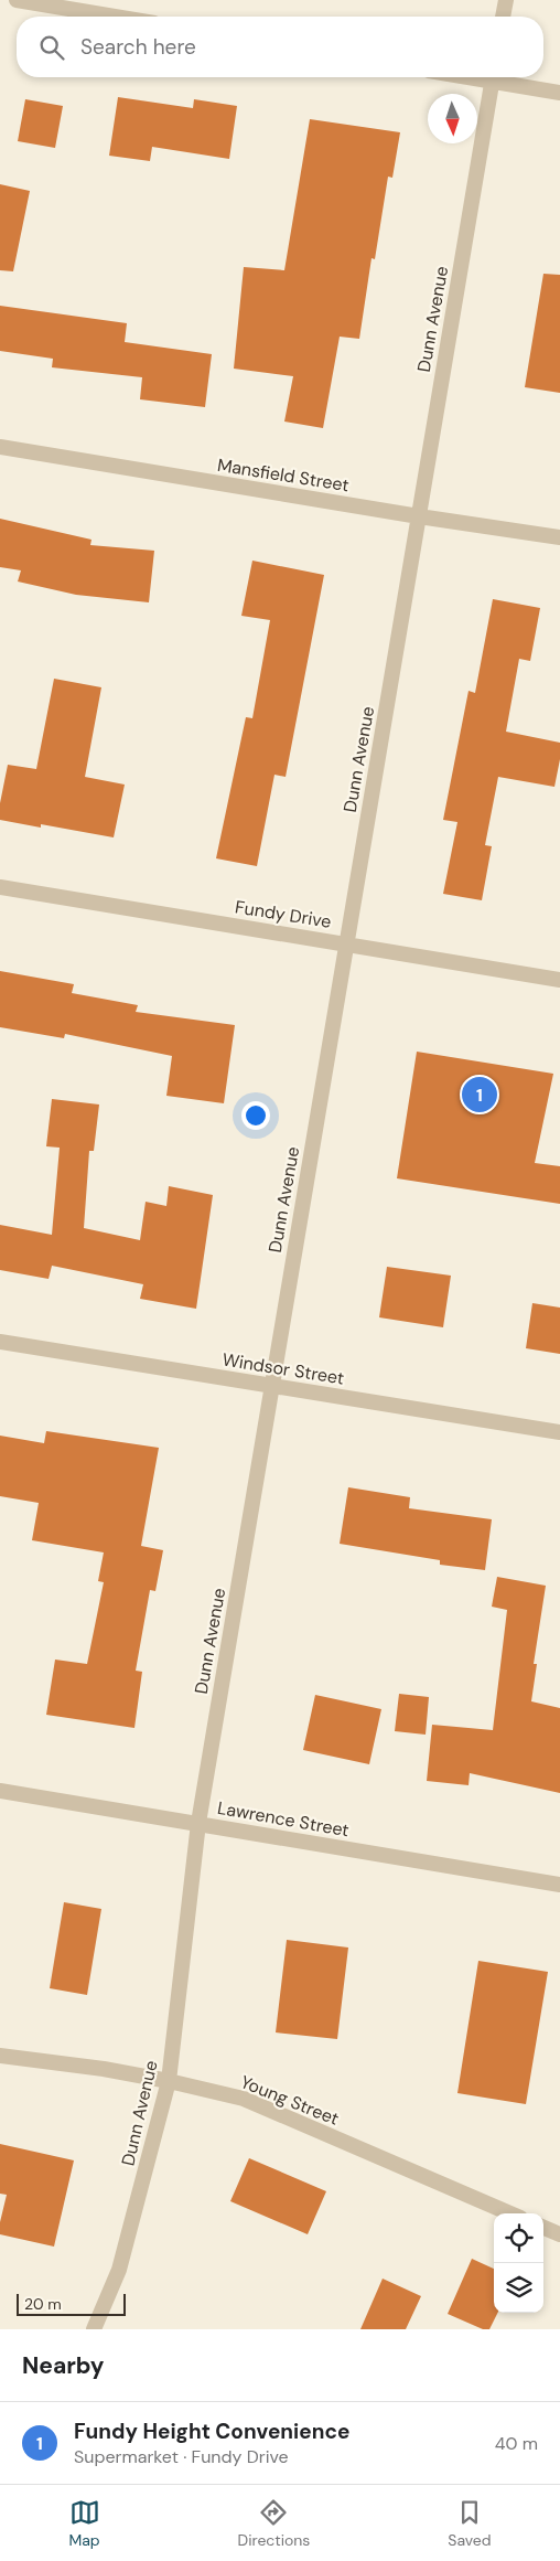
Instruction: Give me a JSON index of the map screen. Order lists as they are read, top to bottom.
{
  "streets": {
    "street": [
      "Dunn Avenue",
      "Mansfield Street",
      "Fundy Drive",
      "Windsor Street",
      "Lawrence Street",
      "Young Street"
    ]
  },
  "crossings": [
    ["Dunn Avenue", "Mansfield Street"],
    ["Dunn Avenue", "Fundy Drive"],
    ["Dunn Avenue", "Windsor Street"],
    ["Dunn Avenue", "Lawrence Street"],
    ["Dunn Avenue", "Young Street"]
  ],
  "scale_bar": "20 m",
  "north": "bottom",
  "page": {
    "search": "Search here",
    "pins": "1",
    "scale": "20 m",
    "heading": "Nearby",
    "list": [
      {
        "mark": "1",
        "name": "Fundy Height Convenience",
        "note": "Supermarket · Fundy Drive",
        "value": "40 m"
      }
    ],
    "nav": ["Map", "Directions", "Saved"]
  }
}
